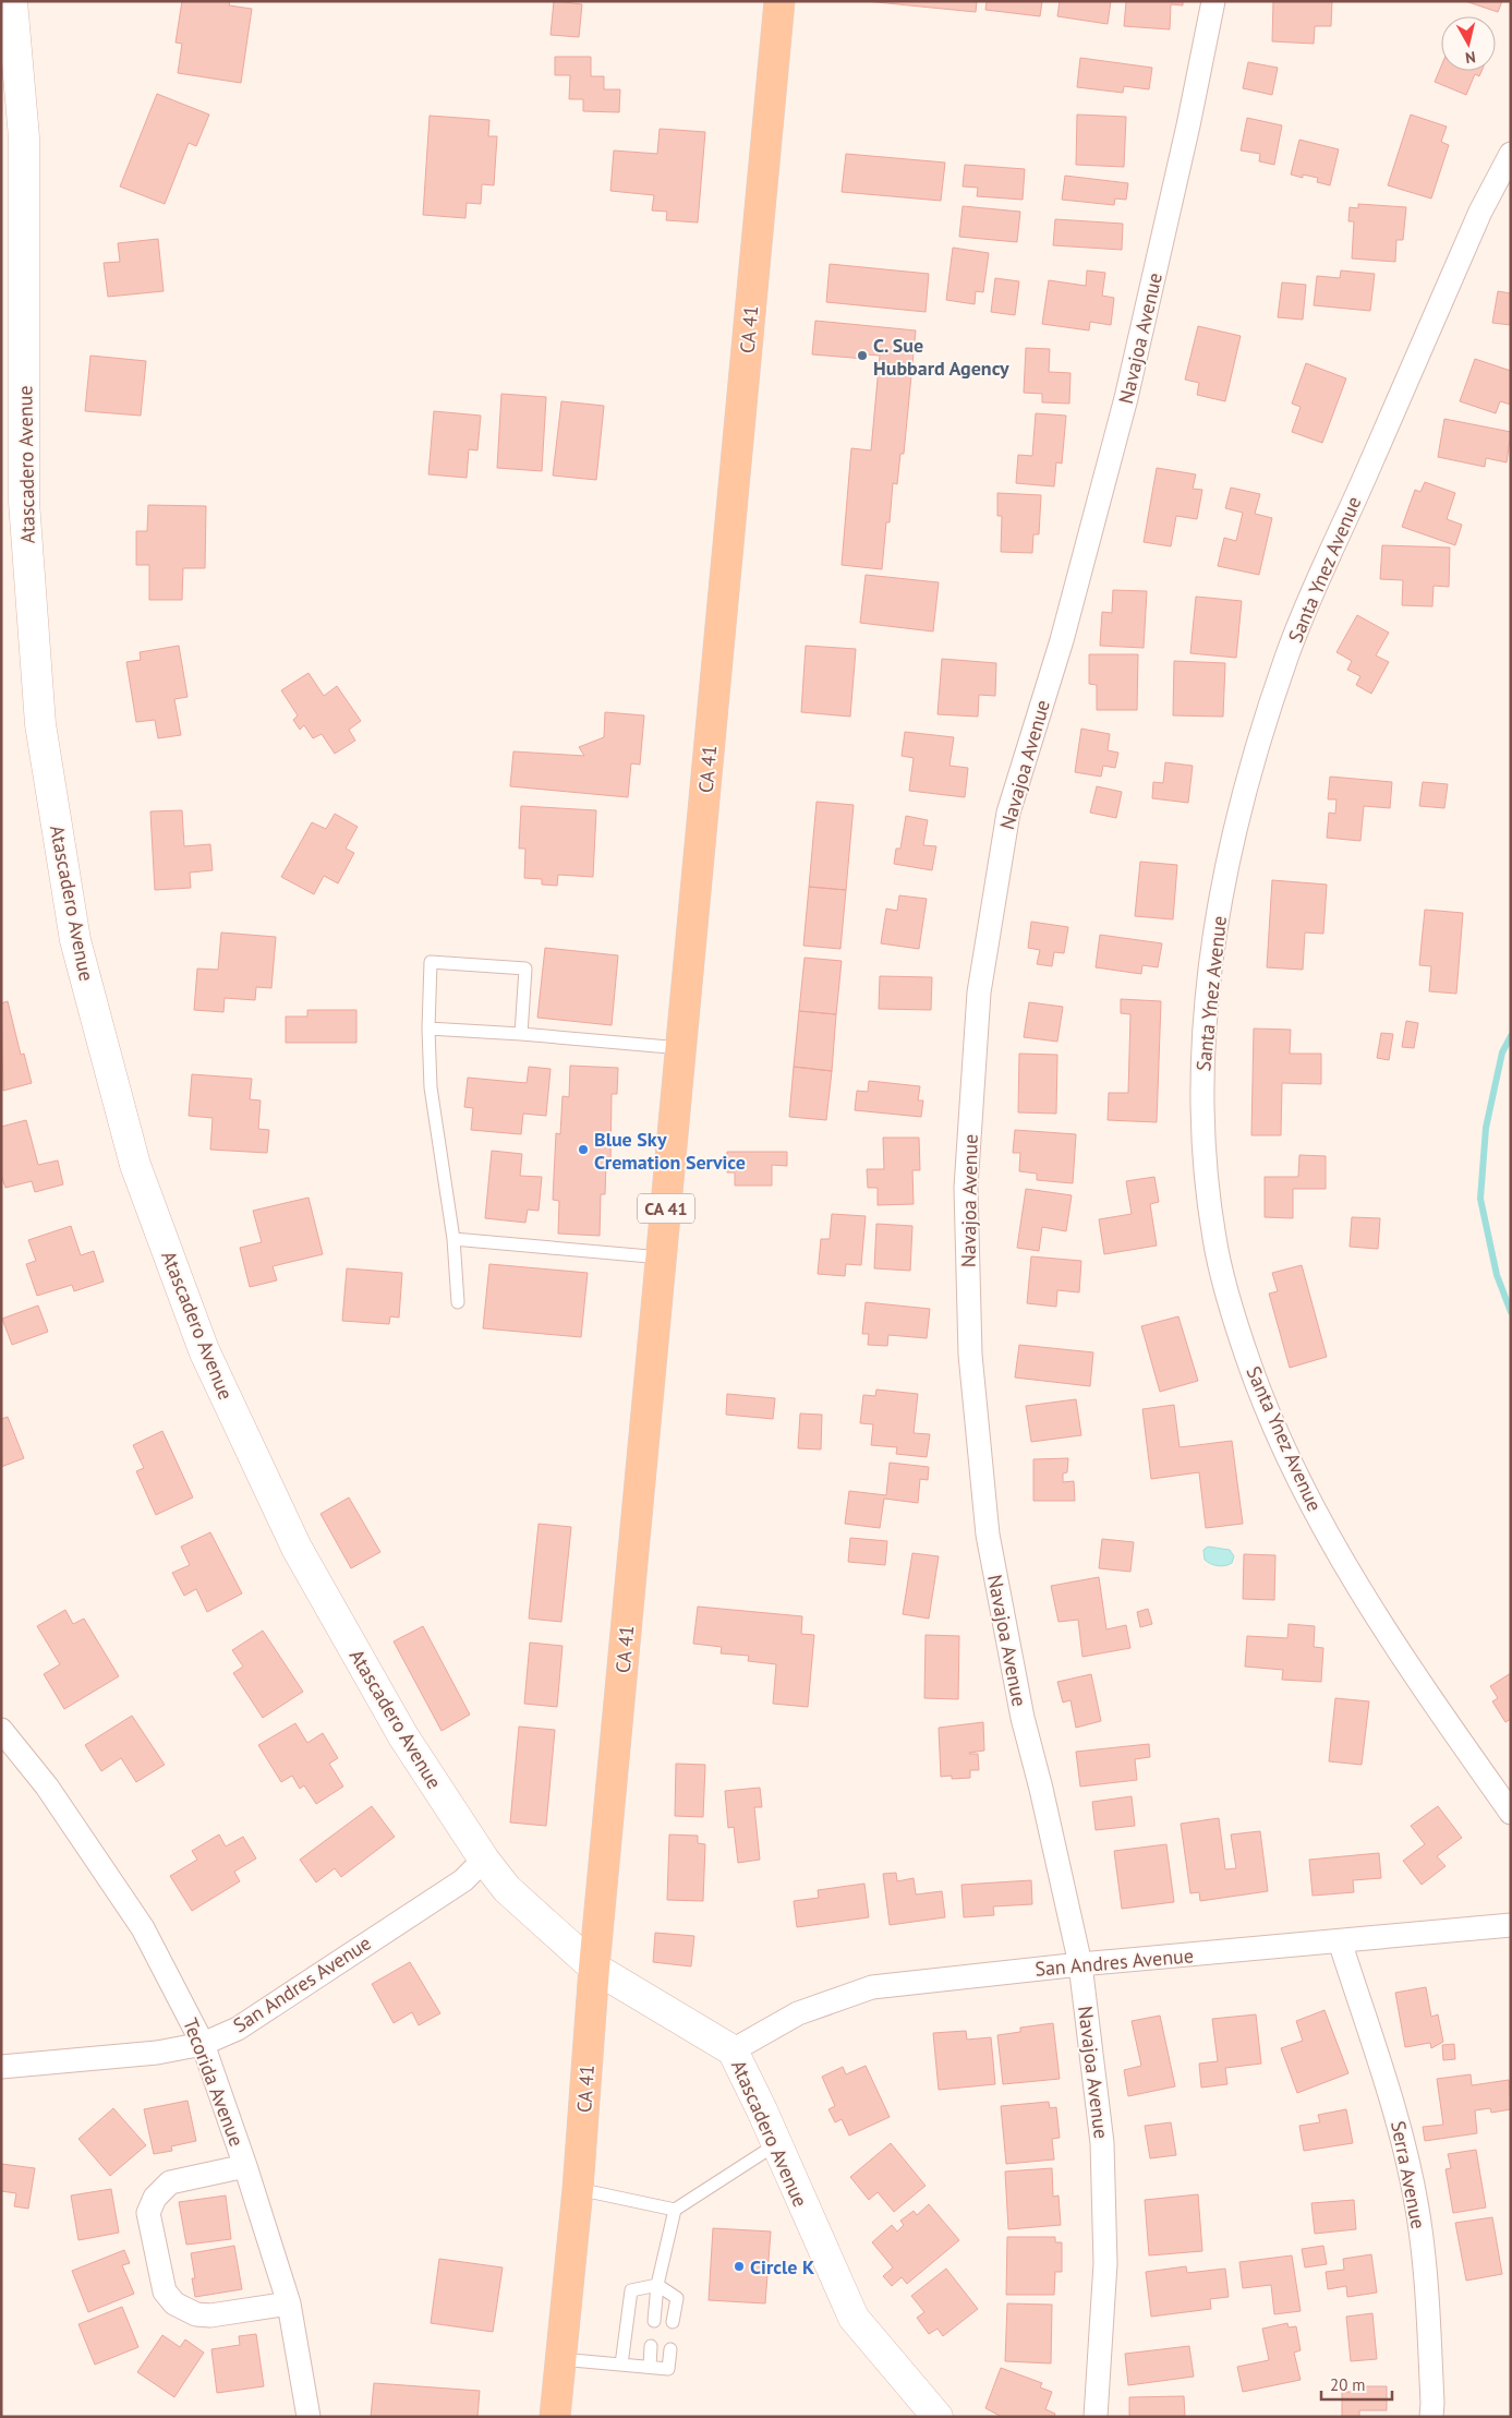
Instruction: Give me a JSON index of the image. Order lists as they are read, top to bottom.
{
  "streets": {
    "main road": ["CA 41", "Atascadero Avenue"],
    "street": [
      "Navajoa Avenue",
      "Santa Ynez Avenue",
      "San Andres Avenue",
      "Tecorida Avenue",
      "Serra Avenue"
    ]
  },
  "crossings": [
    ["CA 41", "Atascadero Avenue"],
    ["Navajoa Avenue", "San Andres Avenue"],
    ["Atascadero Avenue", "San Andres Avenue"],
    ["San Andres Avenue", "Tecorida Avenue"],
    ["San Andres Avenue", "Serra Avenue"]
  ],
  "places": ["C. Sue Hubbard Agency", "Blue Sky Cremation Service", "Circle K"],
  "scale_bar": "20 m",
  "north": "bottom"
}
